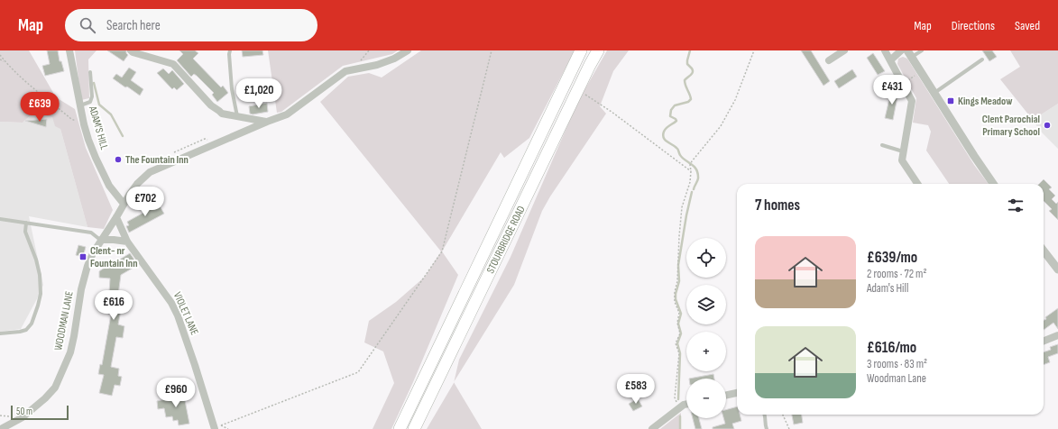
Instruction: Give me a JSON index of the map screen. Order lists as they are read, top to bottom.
{
  "streets": {
    "highway": ["STOURBRIDGE ROAD"],
    "street": ["ADAM'S HILL", "VIOLET LANE", "WOODMAN LANE"]
  },
  "crossings": [
    ["ADAM'S HILL", "WOODMAN LANE"],
    ["VIOLET LANE", "WOODMAN LANE"]
  ],
  "places": {
    "transit": ["Kings Meadow", "Clent- nr Fountain Inn"],
    "other": ["Clent Parochial Primary School", "The Fountain Inn"]
  },
  "scale_bar": "50 m",
  "page": {
    "header": "Map",
    "search": "Search here",
    "nav": ["Map", "Directions", "Saved"],
    "price": [
      "£431",
      "£1,020",
      "£639",
      "£702",
      "£616",
      "£583",
      "£960"
    ],
    "heading": "7 homes",
    "list": [
      {
        "name": "£639/mo",
        "note": "2 rooms · 72 m² · Adam's Hill"
      },
      {
        "name": "£616/mo",
        "note": "3 rooms · 83 m² · Woodman Lane"
      }
    ],
    "map_buttons": ["+", "−"],
    "scale": "50 m"
  }
}
